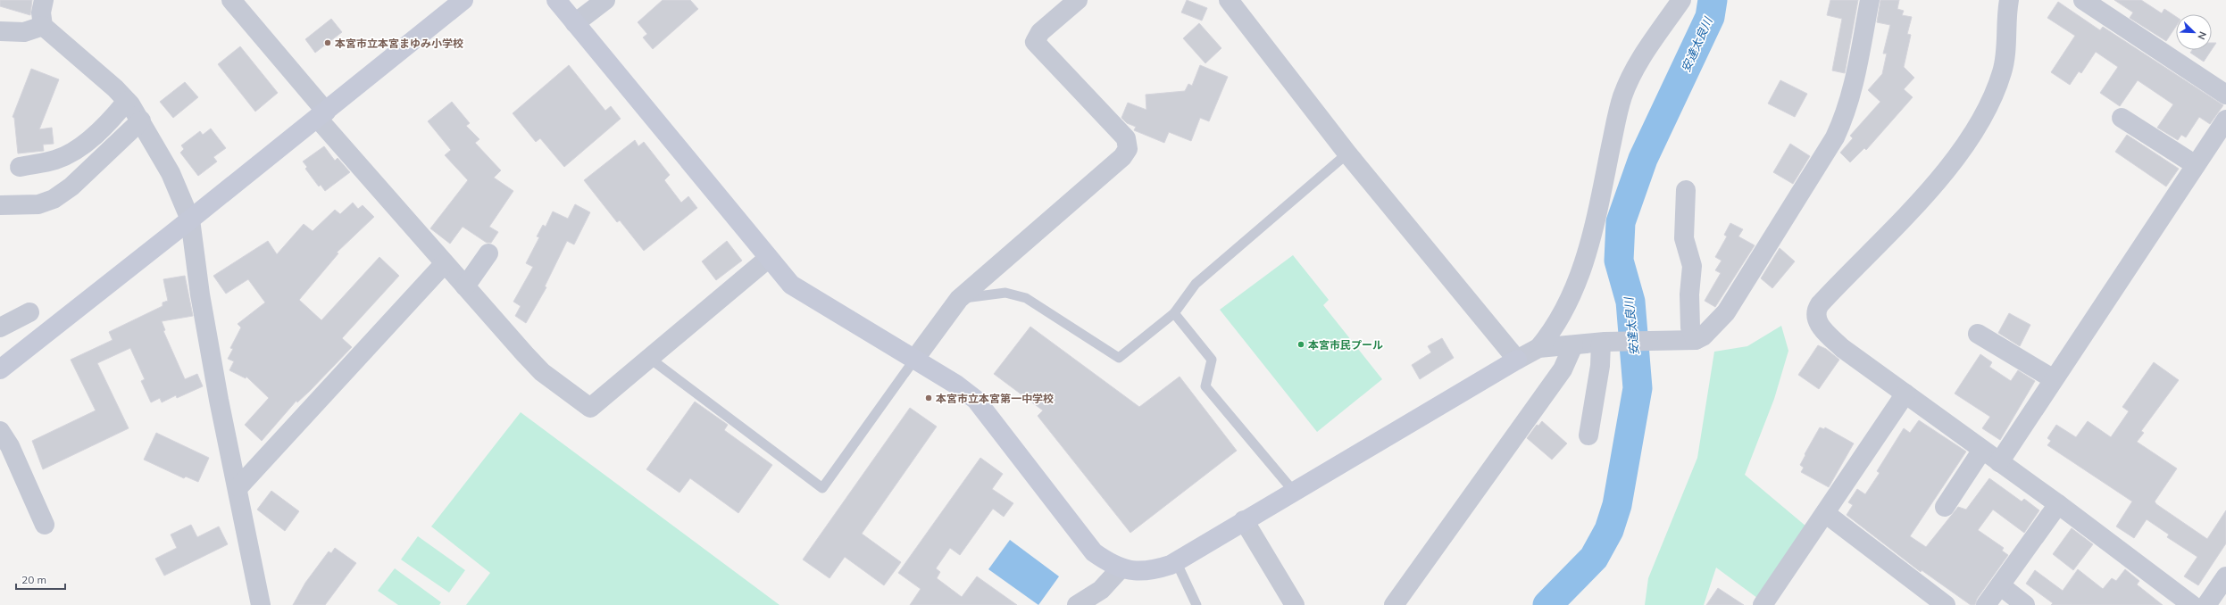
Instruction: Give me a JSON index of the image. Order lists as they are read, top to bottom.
{
  "water": ["安達太良川"],
  "places": ["本宮市立本宮まゆみ小学校", "本宮市民プール", "本宮市立本宮第一中学校"],
  "scale_bar": "20 m",
  "north": "bottom right"
}
